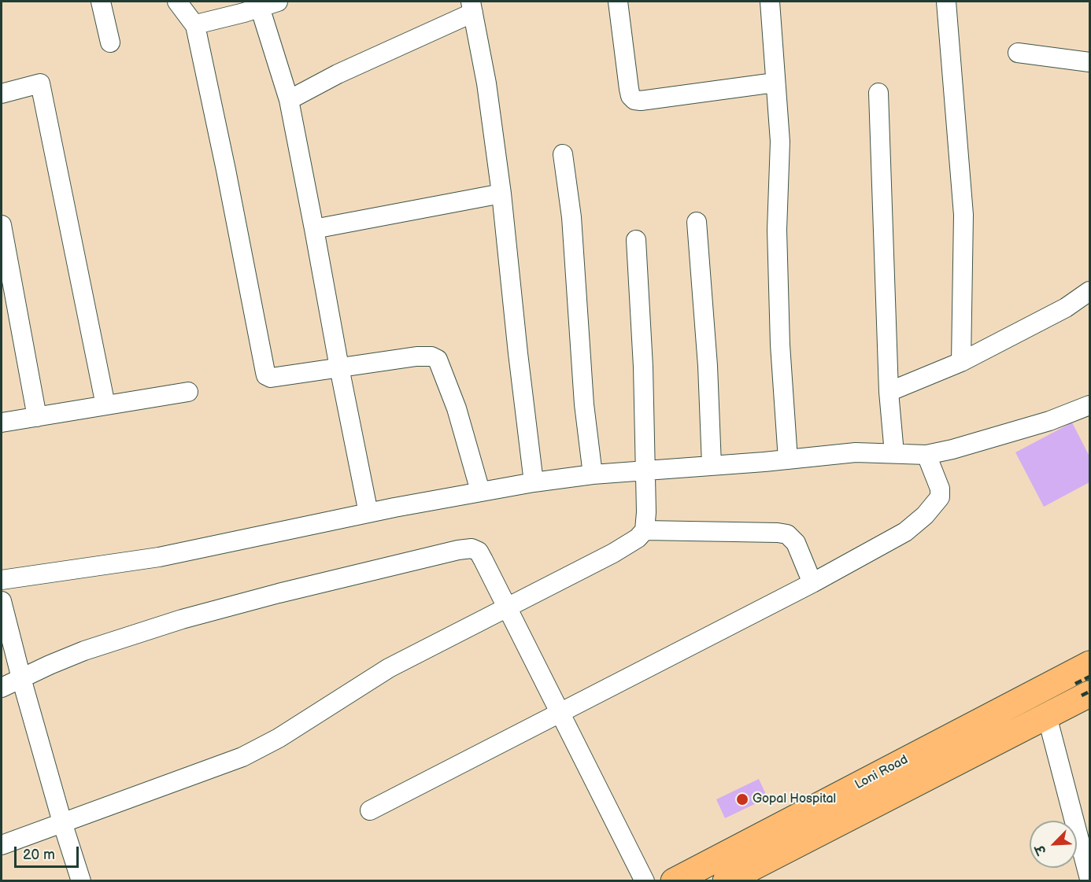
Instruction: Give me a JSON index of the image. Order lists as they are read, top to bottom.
{
  "streets": {
    "highway": ["Loni Road"]
  },
  "places": ["Gopal Hospital"],
  "scale_bar": "20 m",
  "north": "bottom left"
}
